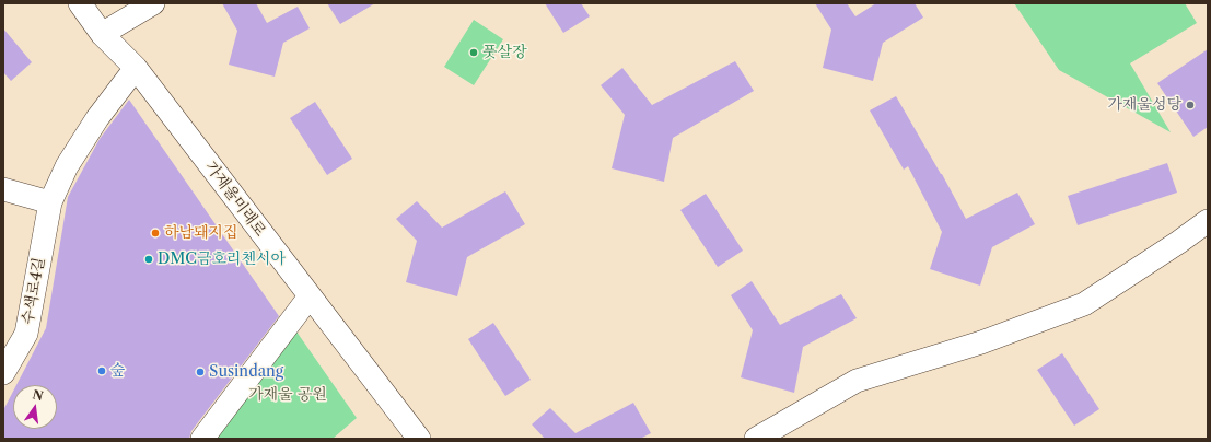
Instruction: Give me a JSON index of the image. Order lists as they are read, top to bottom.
{
  "streets": {
    "street": ["가재울미래로", "수색로4길"]
  },
  "crossings": [
    ["가재울미래로", "수색로4길"]
  ],
  "parks": ["가재울 공원"],
  "places": [
    "풋살장",
    "가재울성당",
    "하남돼지집",
    "DMC금호리첸시아",
    "숲",
    "Susindang"
  ],
  "north": "top"
}
